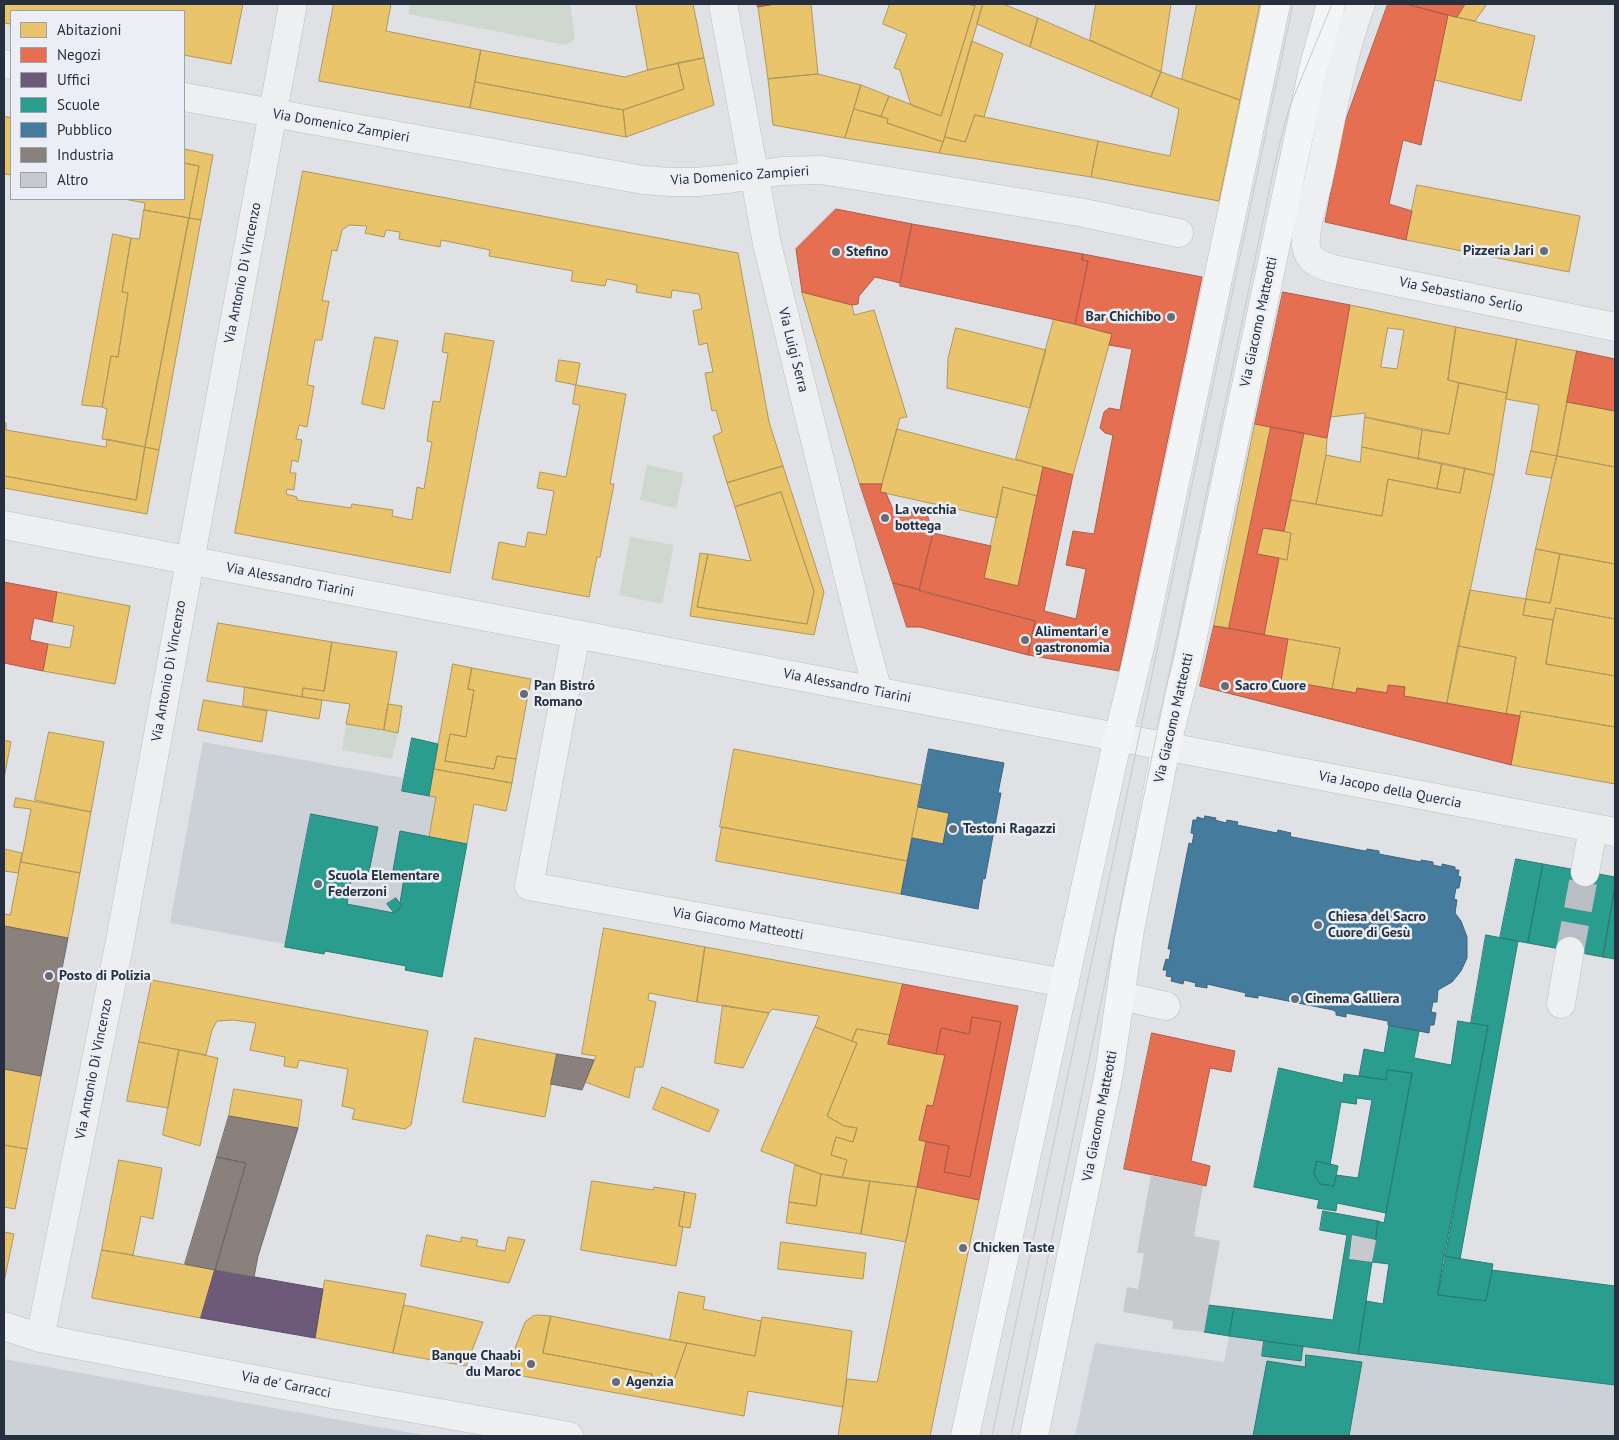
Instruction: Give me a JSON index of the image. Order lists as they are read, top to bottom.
{
  "streets": {
    "main road": ["Via Giacomo Matteotti"],
    "street": [
      "Via Domenico Zampieri",
      "Via Antonio Di Vincenzo",
      "Via Sebastiano Serlio",
      "Via Luigi Serra",
      "Via Alessandro Tiarini",
      "Via Jacopo della Quercia",
      "Via de' Carracci"
    ]
  },
  "crossings": [
    ["Via Domenico Zampieri", "Via Antonio Di Vincenzo"],
    ["Via Domenico Zampieri", "Via Luigi Serra"],
    ["Via Antonio Di Vincenzo", "Via Alessandro Tiarini"],
    ["Via Antonio Di Vincenzo", "Via de' Carracci"],
    ["Via Giacomo Matteotti", "Via Alessandro Tiarini"],
    ["Via Giacomo Matteotti", "Via Jacopo della Quercia"],
    ["Via Luigi Serra", "Via Alessandro Tiarini"],
    ["Via Alessandro Tiarini", "Via Jacopo della Quercia"]
  ],
  "places": [
    "Pizzeria Jari",
    "Stefino",
    "Bar Chichibo",
    "La vecchia bottega",
    "Alimentari e gastronomia",
    "Sacro Cuore",
    "Pan Bistró Romano",
    "Testoni Ragazzi",
    "Scuola Elementare Federzoni",
    "Chiesa del Sacro Cuore di Gesù",
    "Posto di Polizia",
    "Cinema Galliera",
    "Chicken Taste",
    "Banque Chaabi du Maroc",
    "Agenzia"
  ],
  "legend": [
    "Abitazioni",
    "Negozi",
    "Uffici",
    "Scuole",
    "Pubblico",
    "Industria",
    "Altro"
  ]
}
